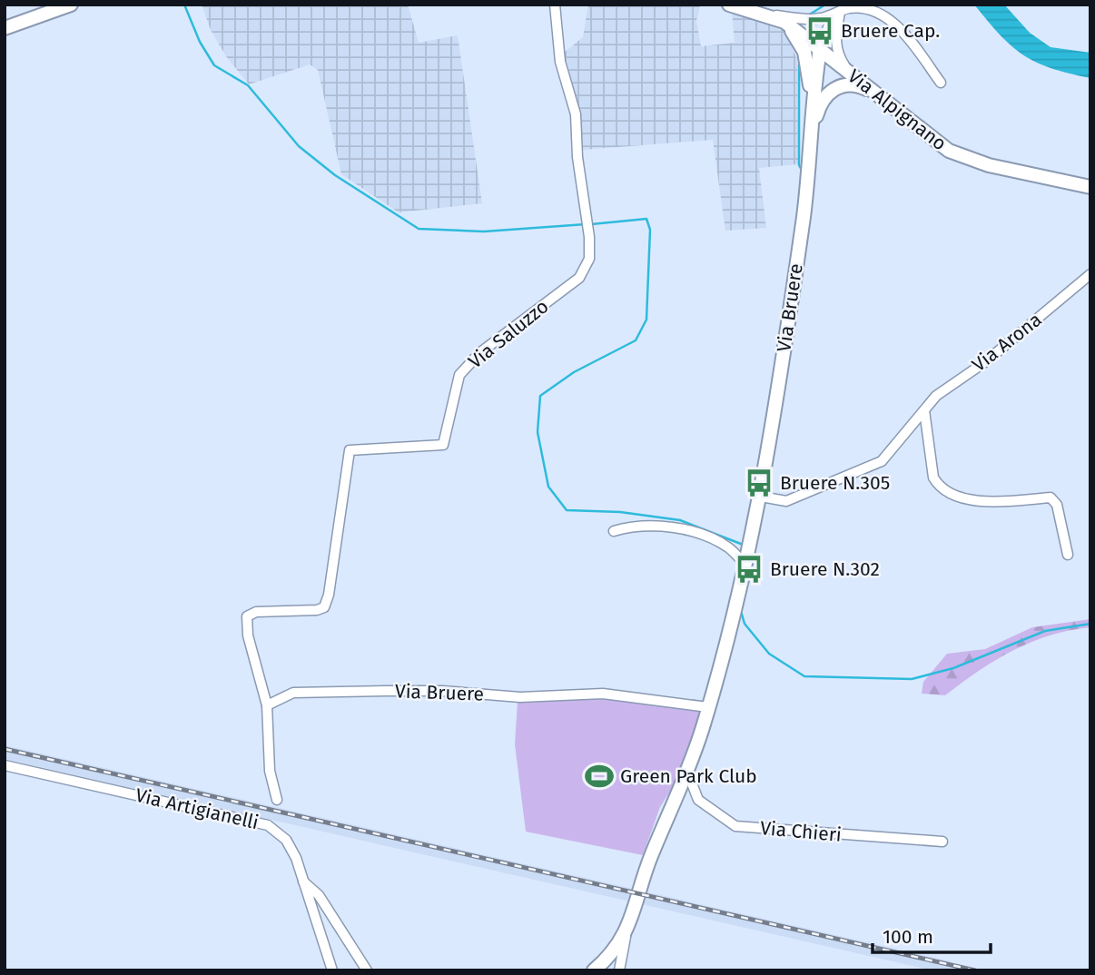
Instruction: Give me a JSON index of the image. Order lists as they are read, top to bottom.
{
  "streets": {
    "street": [
      "Via Alpignano",
      "Via Bruere",
      "Via Saluzzo",
      "Via Arona",
      "Via Artigianelli",
      "Via Chieri"
    ]
  },
  "crossings": [
    ["Via Alpignano", "Via Bruere"],
    ["Via Bruere", "Via Saluzzo"],
    ["Via Bruere", "Via Arona"],
    ["Via Bruere", "Via Chieri"]
  ],
  "places": {
    "bus stop": ["Bruere Cap.", "Bruere N.305", "Bruere N.302"],
    "sports": ["Green Park Club"]
  },
  "scale_bar": "100 m"
}
